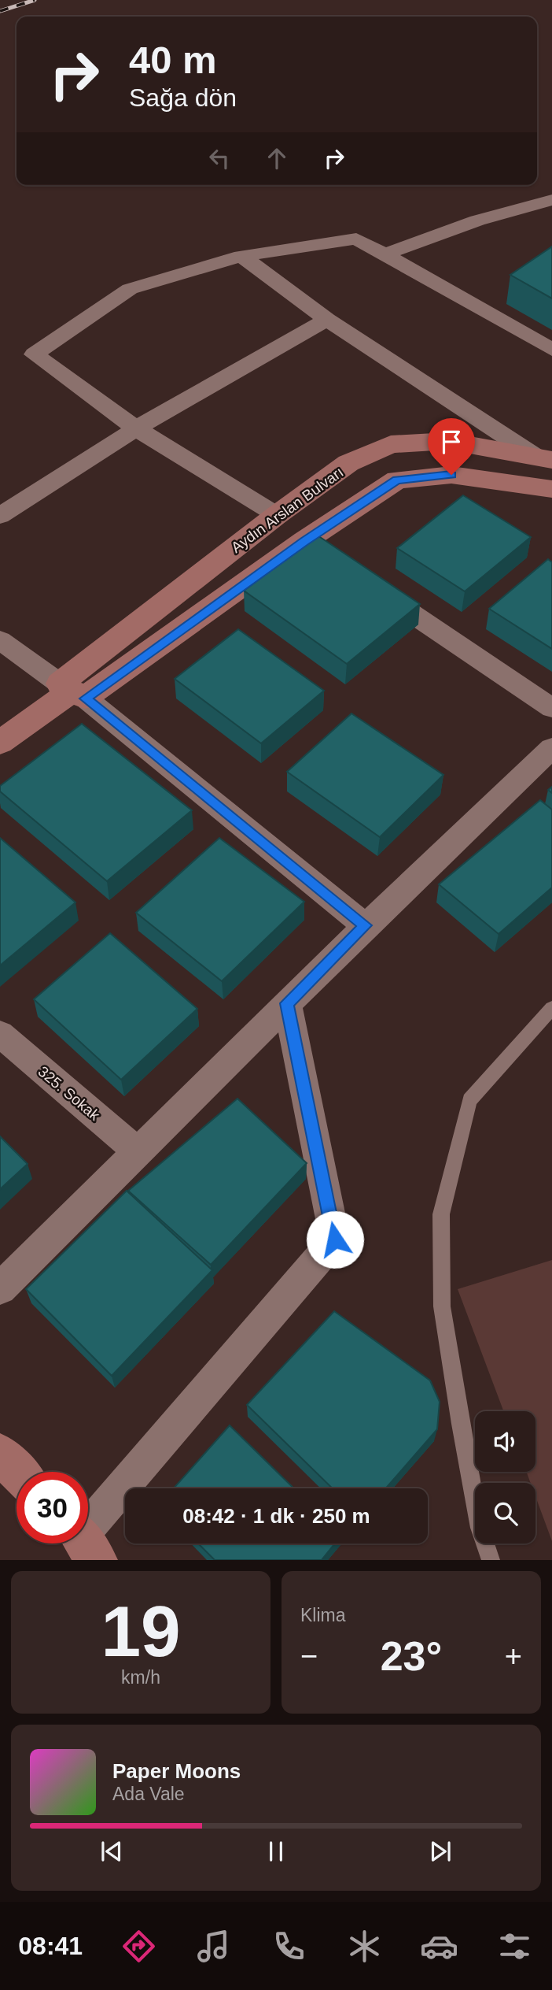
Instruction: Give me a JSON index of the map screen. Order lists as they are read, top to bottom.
{
  "streets": {
    "street": ["Aydın Arslan Bulvarı", "325. Sokak"]
  },
  "page": {
    "turn": ["40 m", "Sağa dön"],
    "limit": "30",
    "trip": "08:42 · 1 dk · 250 m",
    "tile": [
      ["19", "km/h"],
      "Klima"
    ],
    "heat": ["−", "23°", "+"],
    "song": ["Paper Moons", "Ada Vale"],
    "tabs": "08:41"
  }
}
